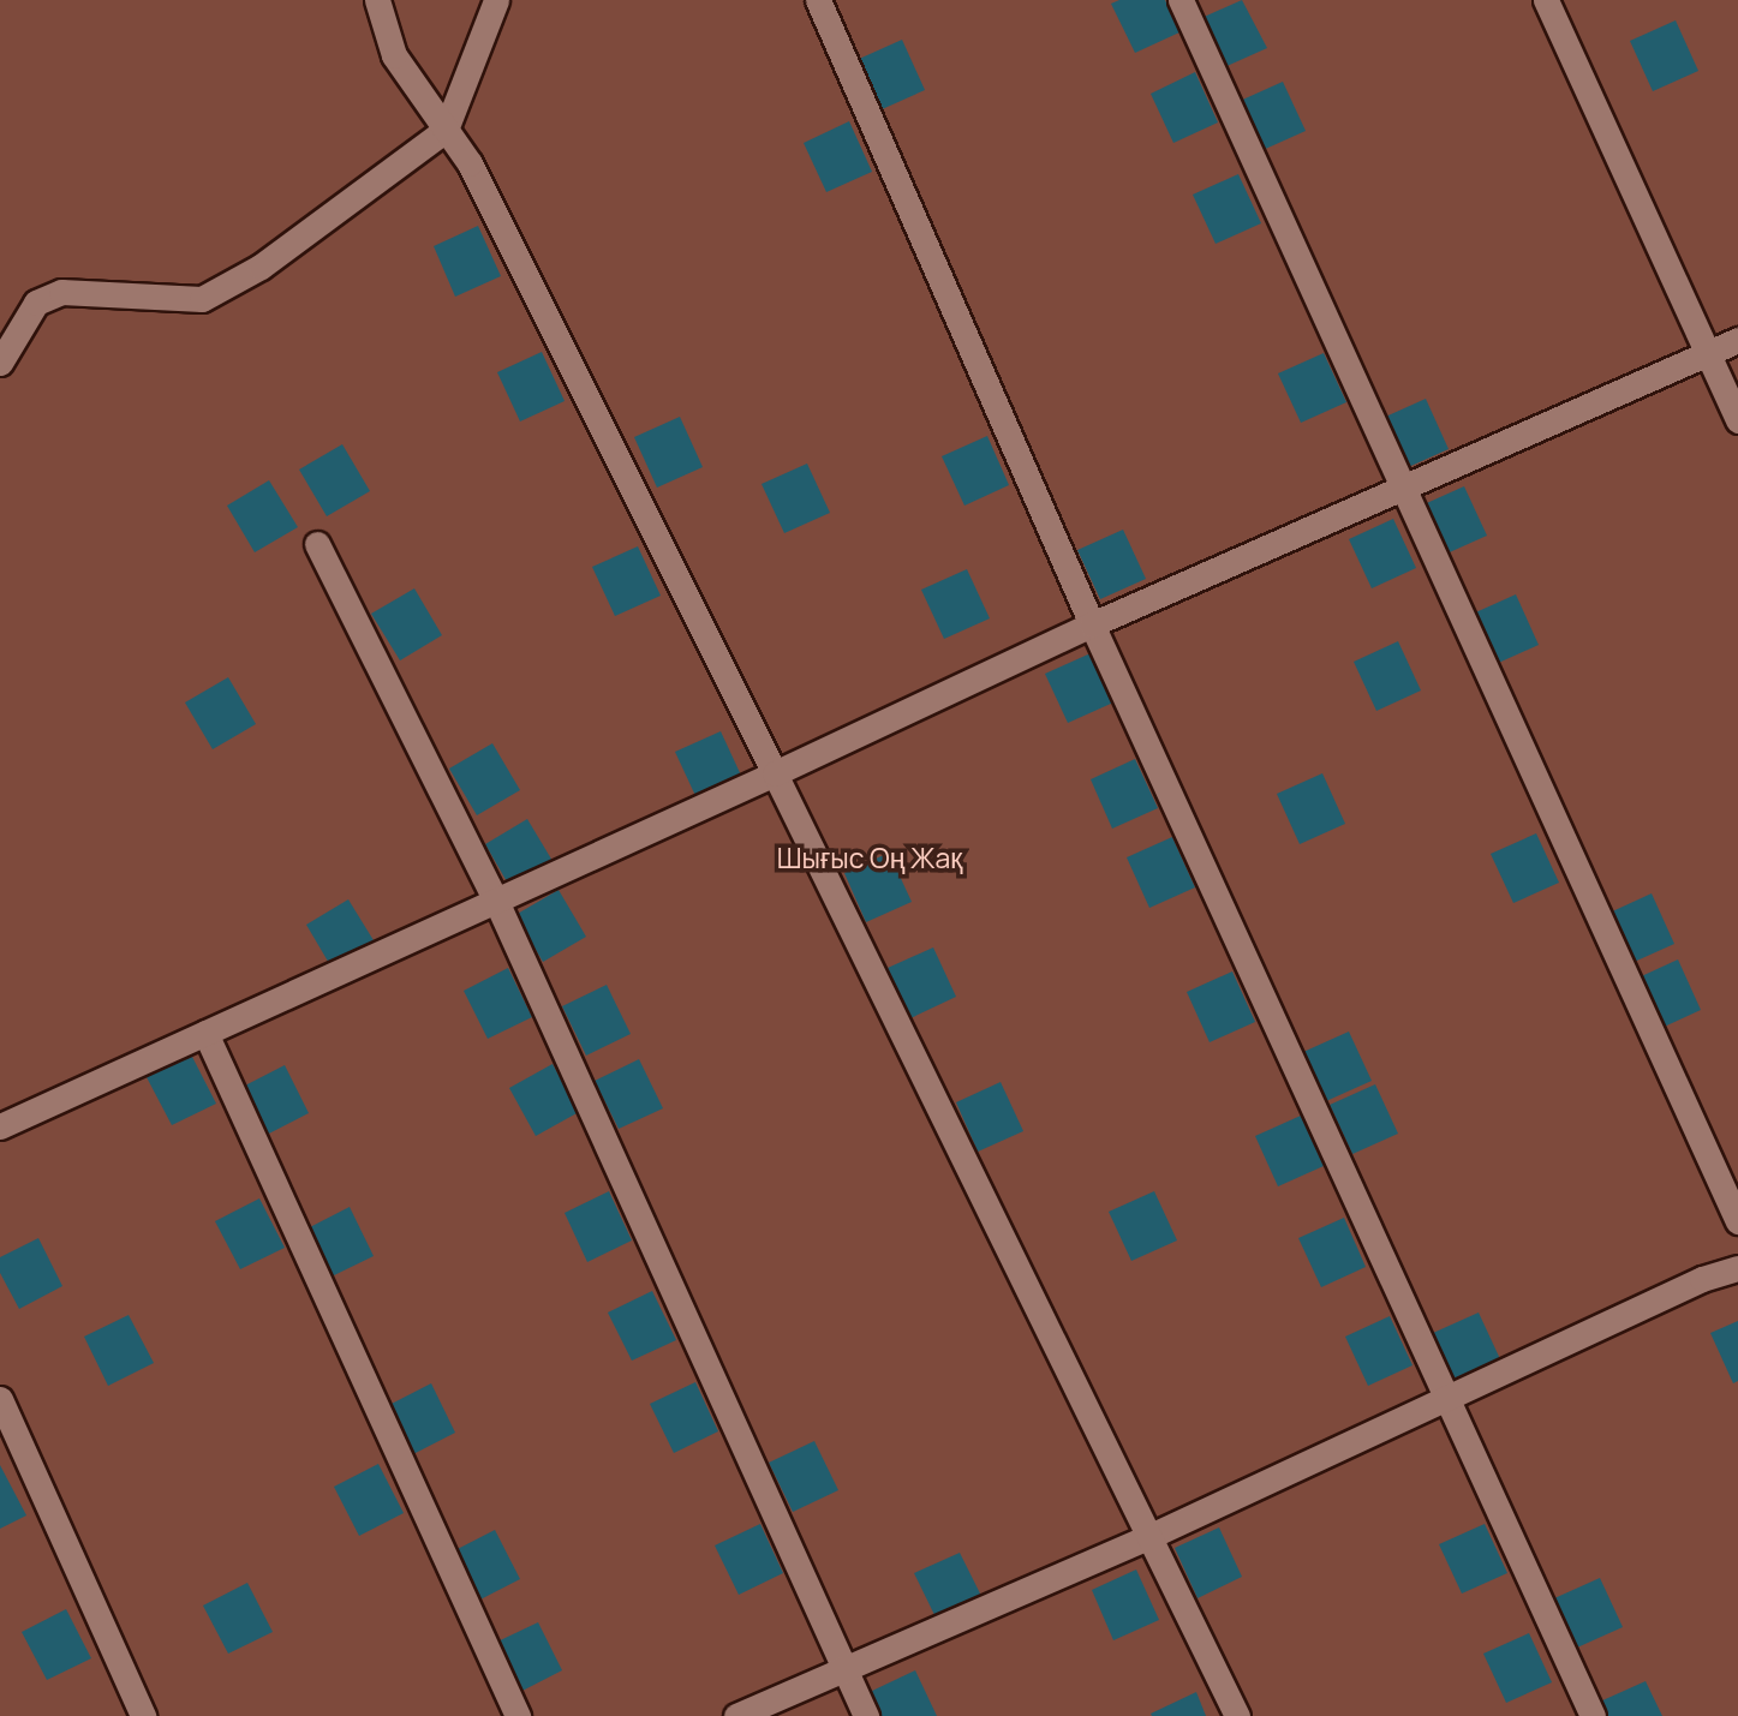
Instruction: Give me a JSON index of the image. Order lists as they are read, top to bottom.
{
  "parks": ["Шығыс Оң Жақ"]
}
